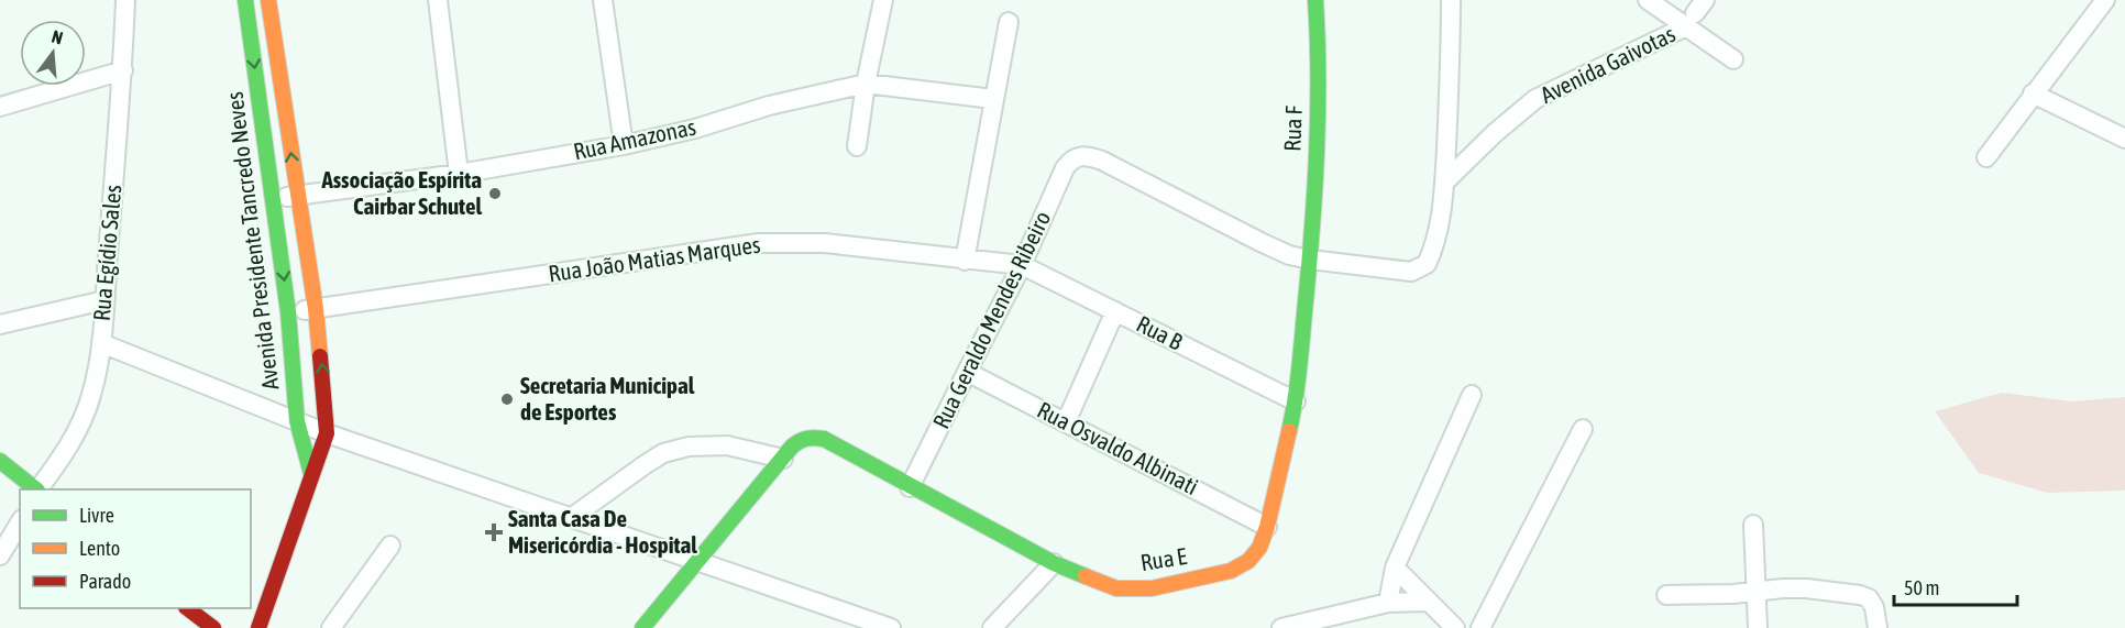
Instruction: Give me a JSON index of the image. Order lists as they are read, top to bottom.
{
  "streets": {
    "street": [
      "Avenida Gaivotas",
      "Rua F",
      "Rua Amazonas",
      "Avenida Presidente Tancredo Neves",
      "Rua Egídio Sales",
      "Rua João Matias Marques",
      "Rua Geraldo Mendes Ribeiro",
      "Rua B",
      "Rua Osvaldo Albinati",
      "Rua E"
    ]
  },
  "crossings": [
    ["Rua F", "Rua Geraldo Mendes Ribeiro"],
    ["Rua F", "Rua E"],
    ["Rua Amazonas", "Avenida Presidente Tancredo Neves"],
    ["Avenida Presidente Tancredo Neves", "Rua João Matias Marques"],
    ["Rua João Matias Marques", "Rua Geraldo Mendes Ribeiro"],
    ["Rua João Matias Marques", "Rua B"],
    ["Rua Geraldo Mendes Ribeiro", "Rua B"],
    ["Rua Geraldo Mendes Ribeiro", "Rua Osvaldo Albinati"],
    ["Rua Geraldo Mendes Ribeiro", "Rua E"],
    ["Rua B", "Rua E"],
    ["Rua Osvaldo Albinati", "Rua E"]
  ],
  "places": {
    "other": ["Associação Espírita Cairbar Schutel", "Secretaria Municipal de Esportes"],
    "health": ["Santa Casa De Misericórdia - Hospital"]
  },
  "legend": ["Livre", "Lento", "Parado"],
  "scale_bar": "50 m",
  "north": "top"
}
